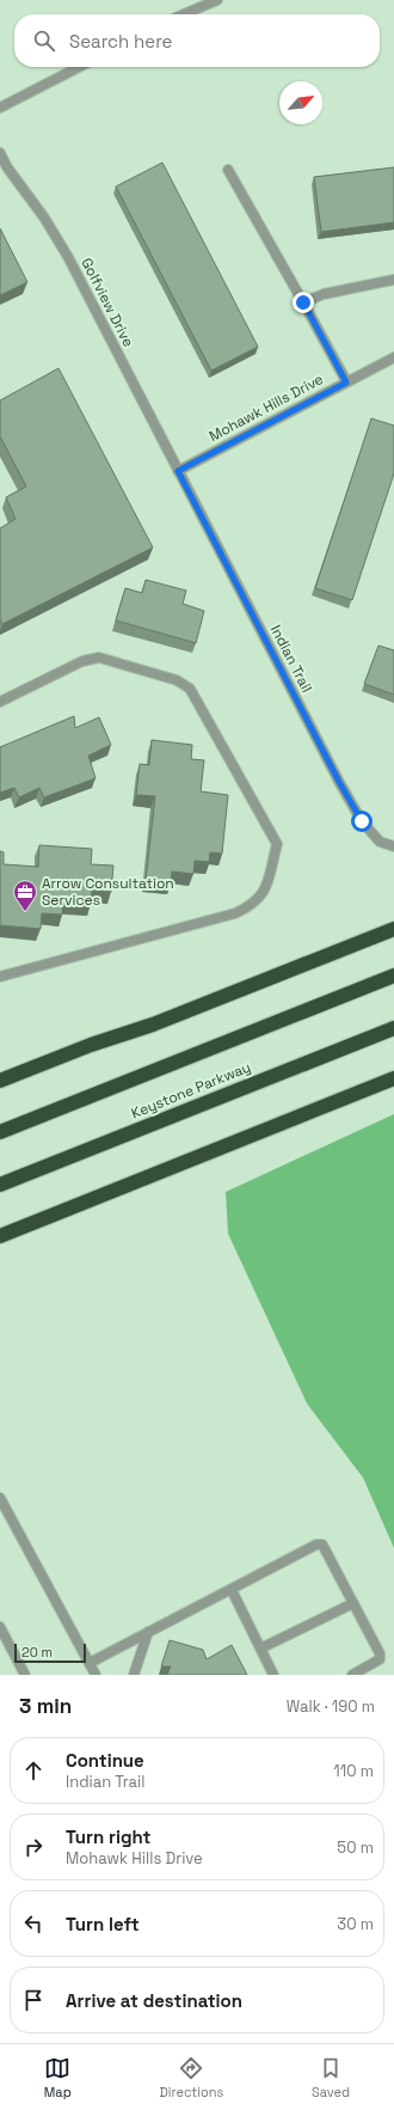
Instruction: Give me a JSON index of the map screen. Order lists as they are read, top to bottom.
{
  "streets": {
    "highway": ["Keystone Parkway"],
    "street": ["Golfview Drive", "Mohawk Hills Drive", "Indian Trail"]
  },
  "crossings": [
    ["Golfview Drive", "Mohawk Hills Drive"],
    ["Golfview Drive", "Indian Trail"],
    ["Mohawk Hills Drive", "Indian Trail"]
  ],
  "places": {
    "office": ["Arrow Consultation Services"]
  },
  "scale_bar": "20 m",
  "north": "top right",
  "page": {
    "search": "Search here",
    "scale": "20 m",
    "heading": ["3 min", "Walk · 190 m"],
    "list": [
      ["Continue", "Indian Trail", "110 m"],
      ["Turn right", "Mohawk Hills Drive", "50 m"],
      ["Turn left", "30 m"],
      "Arrive at destination"
    ],
    "nav": ["Map", "Directions", "Saved"]
  }
}
